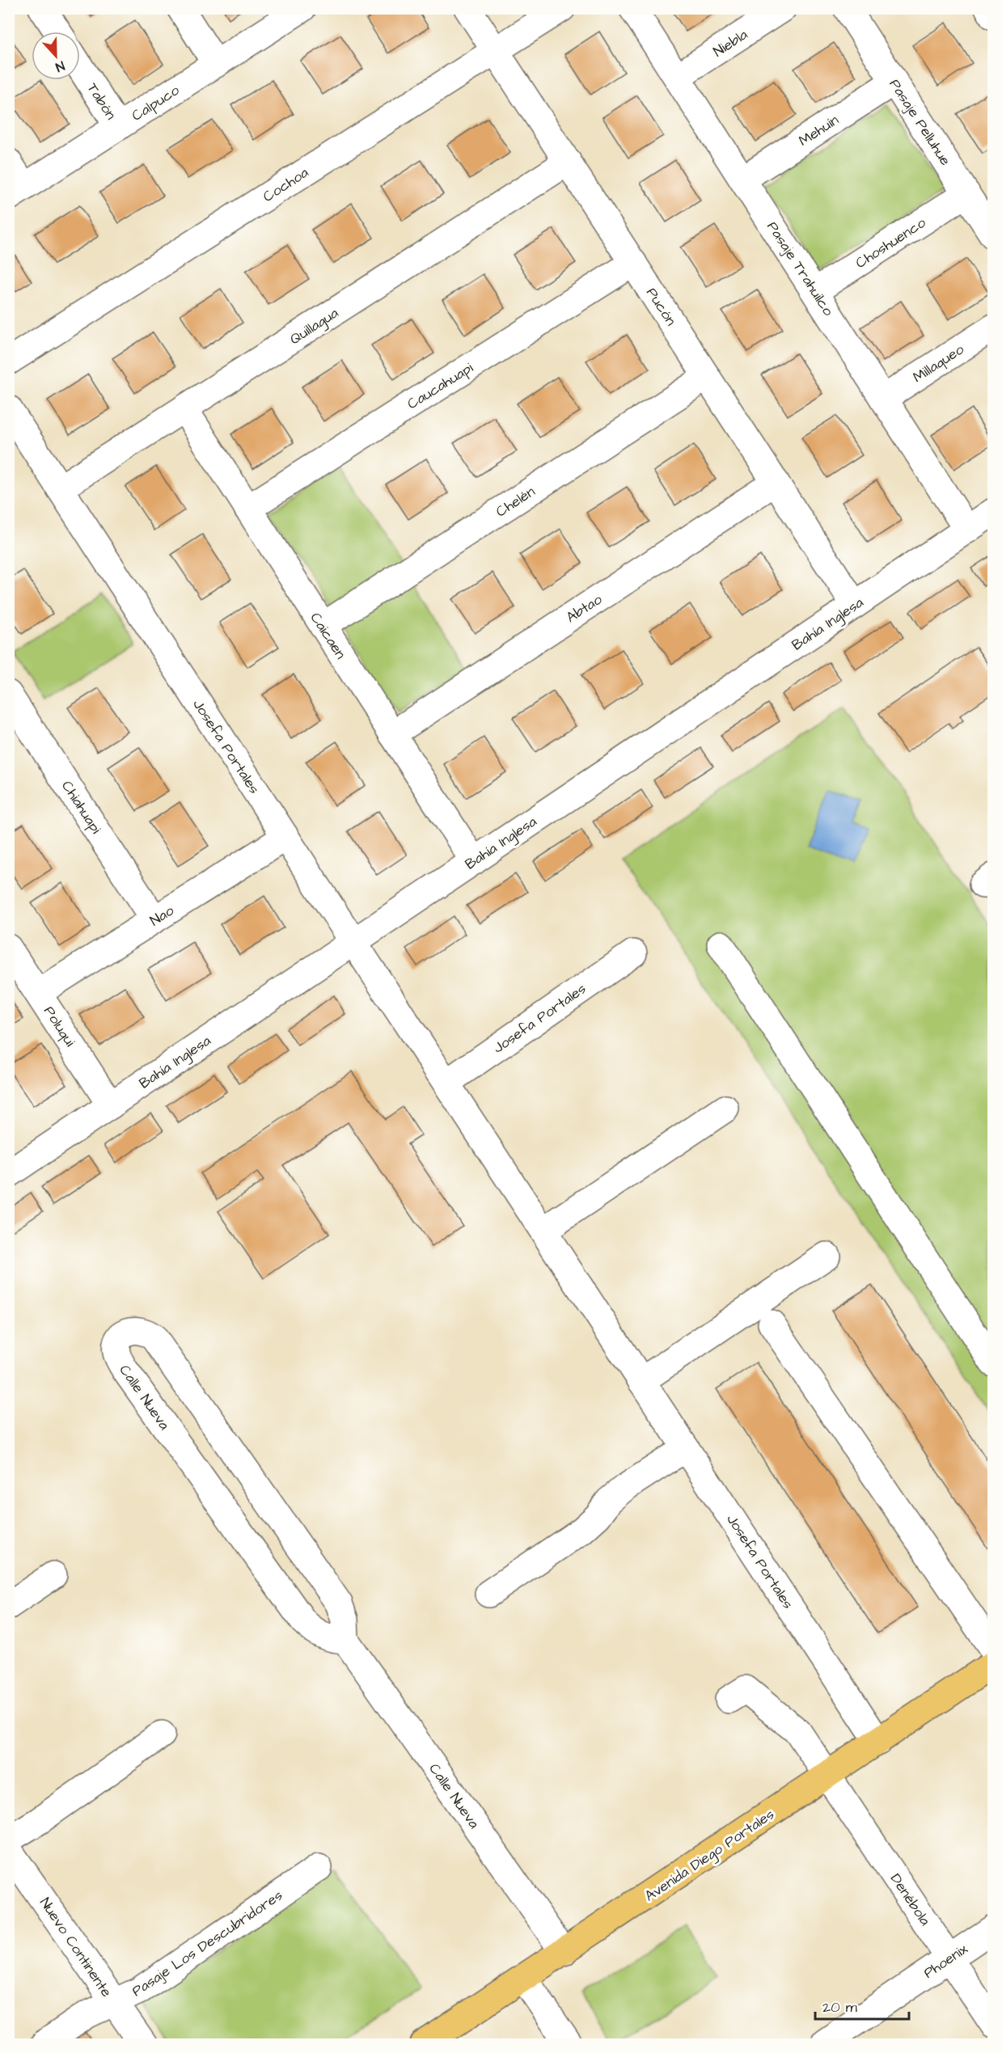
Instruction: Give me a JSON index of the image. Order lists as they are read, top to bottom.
{
  "streets": {
    "main road": ["Avenida Diego Portales"],
    "street": [
      "Niebla",
      "Tabón",
      "Calpuco",
      "Pasaje Pelluhue",
      "Mehuín",
      "Cochoa",
      "Choshuenco",
      "Pasaje Trahuilco",
      "Pucón",
      "Quillagua",
      "Millaqueo",
      "Caucahuapi",
      "Chelén",
      "Abtao",
      "Bahía Inglesa",
      "Caicaen",
      "Josefa Portales",
      "Chiahuapi",
      "Nao",
      "Poluqui",
      "Calle Nueva",
      "Denébola",
      "Pasaje Los Descubridores",
      "Nuevo Continente",
      "Phoenix"
    ]
  },
  "crossings": [
    ["Niebla", "Pasaje Trahuilco"],
    ["Tabón", "Calpuco"],
    ["Pasaje Pelluhue", "Mehuín"],
    ["Pasaje Pelluhue", "Choshuenco"],
    ["Mehuín", "Pasaje Trahuilco"],
    ["Cochoa", "Pucón"],
    ["Choshuenco", "Pasaje Trahuilco"],
    ["Pasaje Trahuilco", "Millaqueo"],
    ["Pasaje Trahuilco", "Bahía Inglesa"],
    ["Pucón", "Quillagua"],
    ["Pucón", "Caucahuapi"],
    ["Pucón", "Chelén"],
    ["Pucón", "Abtao"],
    ["Pucón", "Bahía Inglesa"],
    ["Quillagua", "Caicaen"],
    ["Quillagua", "Josefa Portales"],
    ["Caucahuapi", "Caicaen"],
    ["Chelén", "Caicaen"],
    ["Abtao", "Caicaen"],
    ["Bahía Inglesa", "Caicaen"],
    ["Bahía Inglesa", "Josefa Portales"],
    ["Bahía Inglesa", "Poluqui"],
    ["Josefa Portales", "Nao"],
    ["Josefa Portales", "Avenida Diego Portales"],
    ["Chiahuapi", "Nao"],
    ["Nao", "Poluqui"],
    ["Calle Nueva", "Avenida Diego Portales"],
    ["Avenida Diego Portales", "Denébola"],
    ["Denébola", "Phoenix"],
    ["Pasaje Los Descubridores", "Nuevo Continente"]
  ],
  "scale_bar": "20 m",
  "north": "bottom"
}
